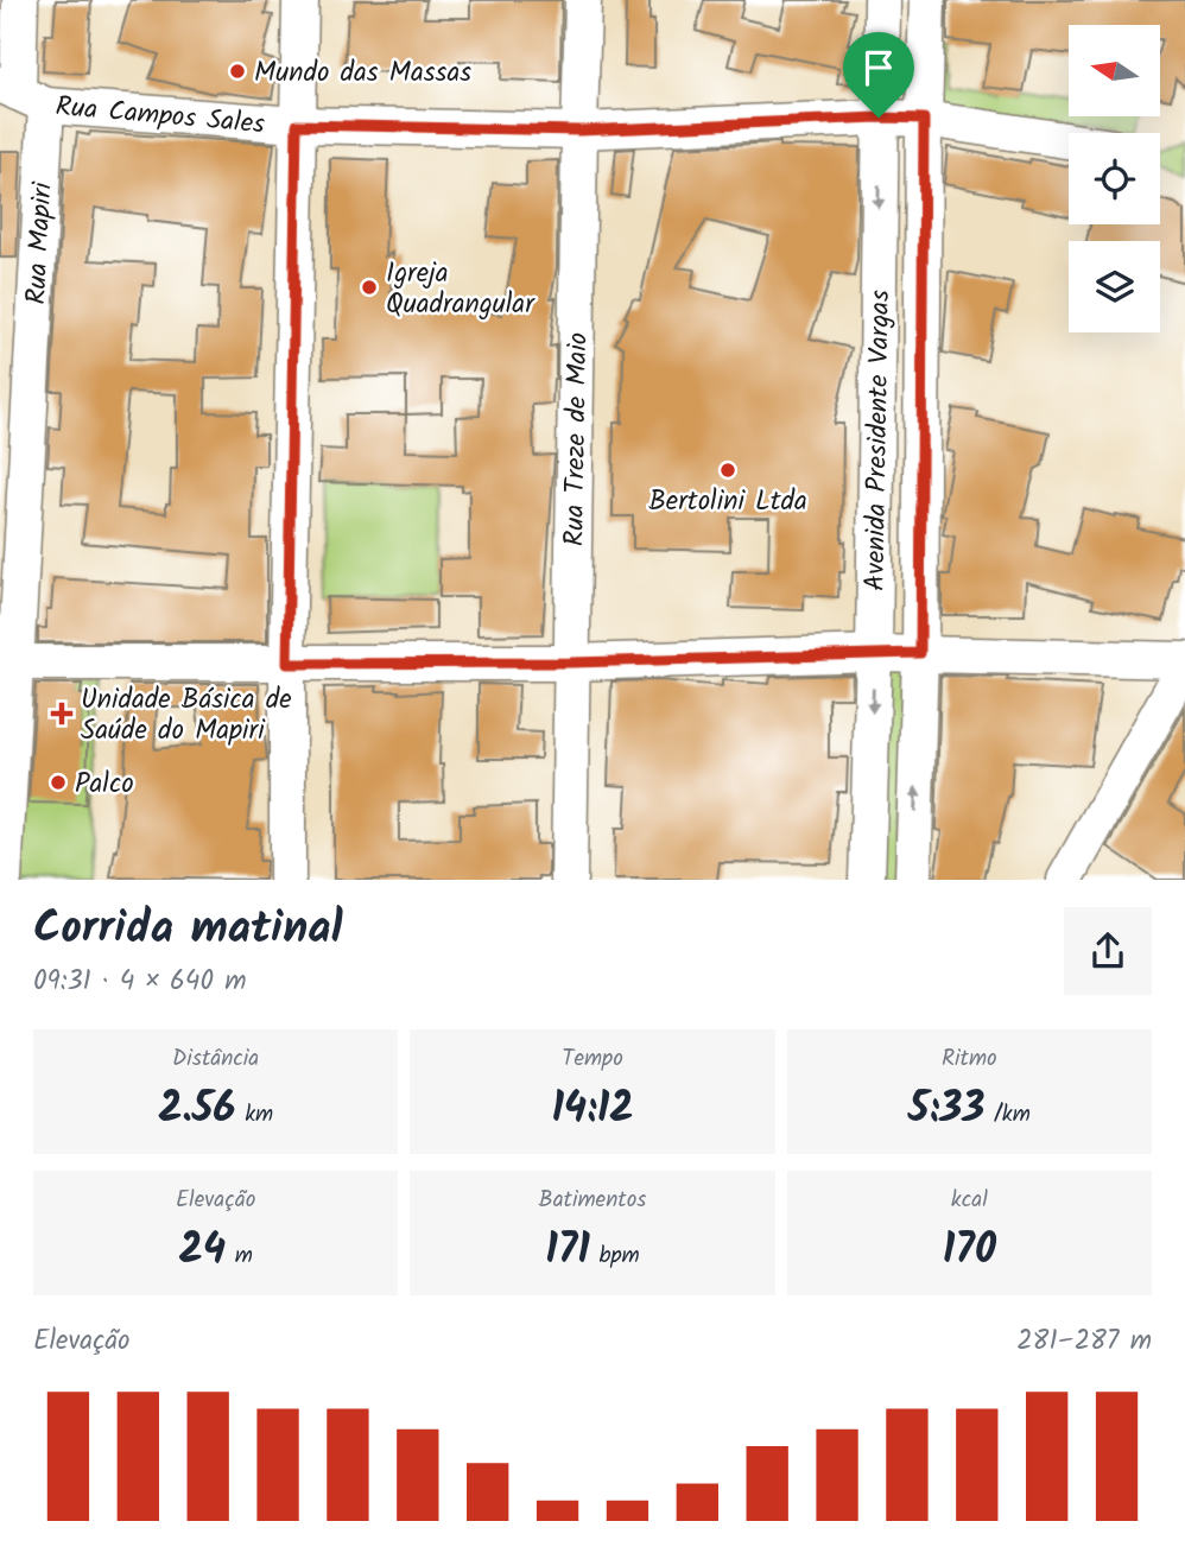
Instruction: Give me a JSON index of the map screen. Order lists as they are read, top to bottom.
{
  "streets": {
    "street": [
      "Rua Campos Sales",
      "Rua Mapiri",
      "Rua Treze de Maio",
      "Avenida Presidente Vargas"
    ]
  },
  "crossings": [
    ["Rua Campos Sales", "Rua Mapiri"],
    ["Rua Campos Sales", "Rua Treze de Maio"],
    ["Rua Campos Sales", "Avenida Presidente Vargas"]
  ],
  "places": {
    "other": [
      "Mundo das Massas",
      "Igreja Quadrangular",
      "Bertolini Ltda",
      "Palco"
    ],
    "health": ["Unidade Básica de Saúde do Mapiri"]
  },
  "north": "left",
  "page": {
    "heading": ["Corrida matinal", "09:31 · 4 × 640 m"],
    "stats": [
      ["Distância", "2.56 km"],
      ["Tempo", "14:12"],
      ["Ritmo", "5:33 /km"],
      ["Elevação", "24 m"],
      ["Batimentos", "171 bpm"],
      ["kcal", "170"]
    ],
    "chart": ["Elevação", "281–287 m"]
  }
}
